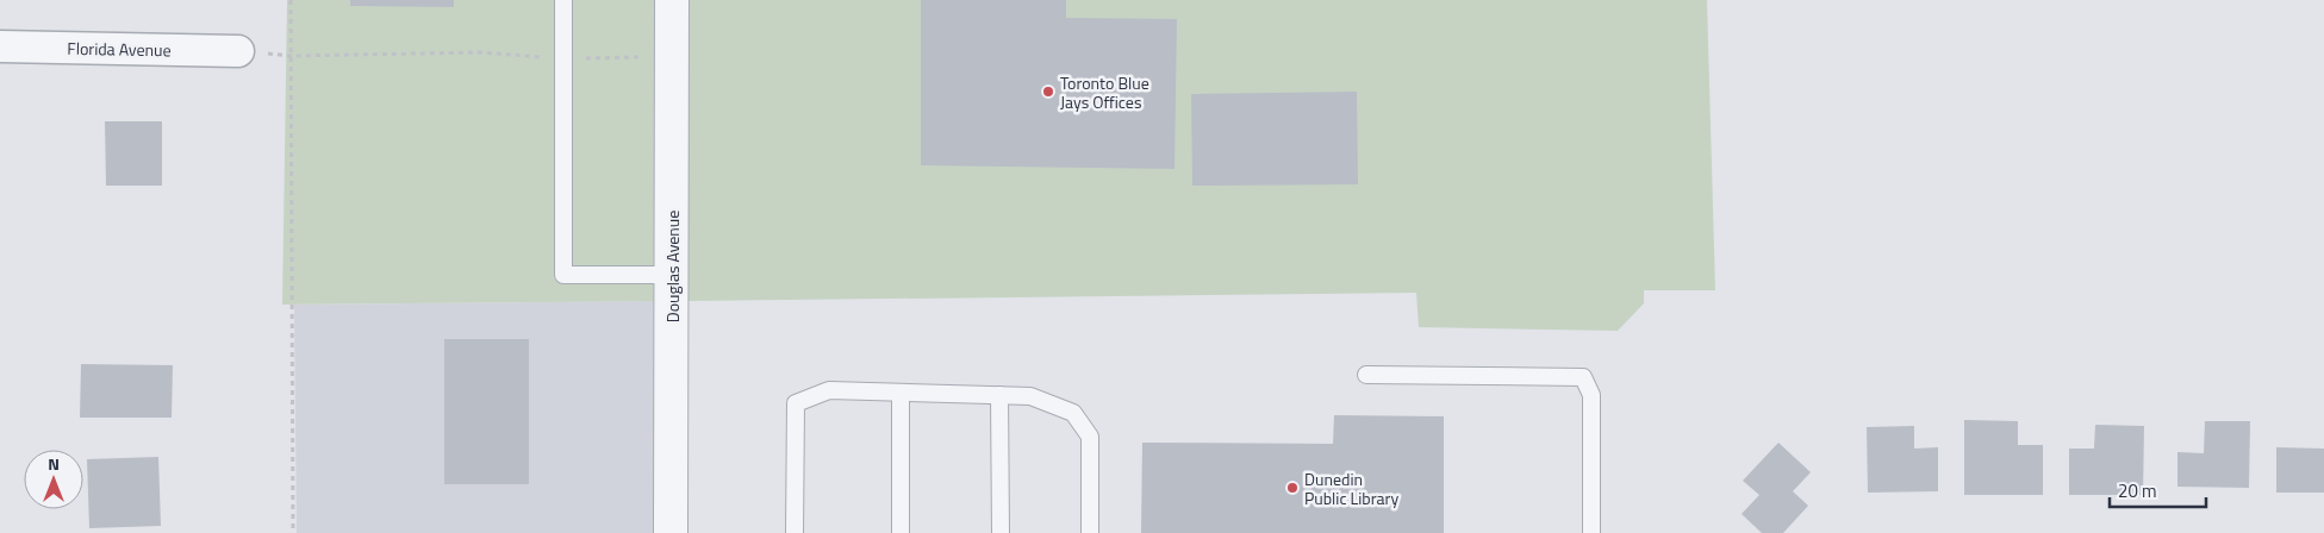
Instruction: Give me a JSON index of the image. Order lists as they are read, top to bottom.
{
  "streets": {
    "street": ["Florida Avenue", "Douglas Avenue"]
  },
  "places": ["Toronto Blue Jays Offices", "Dunedin Public Library"],
  "scale_bar": "20 m",
  "north": "top"
}
